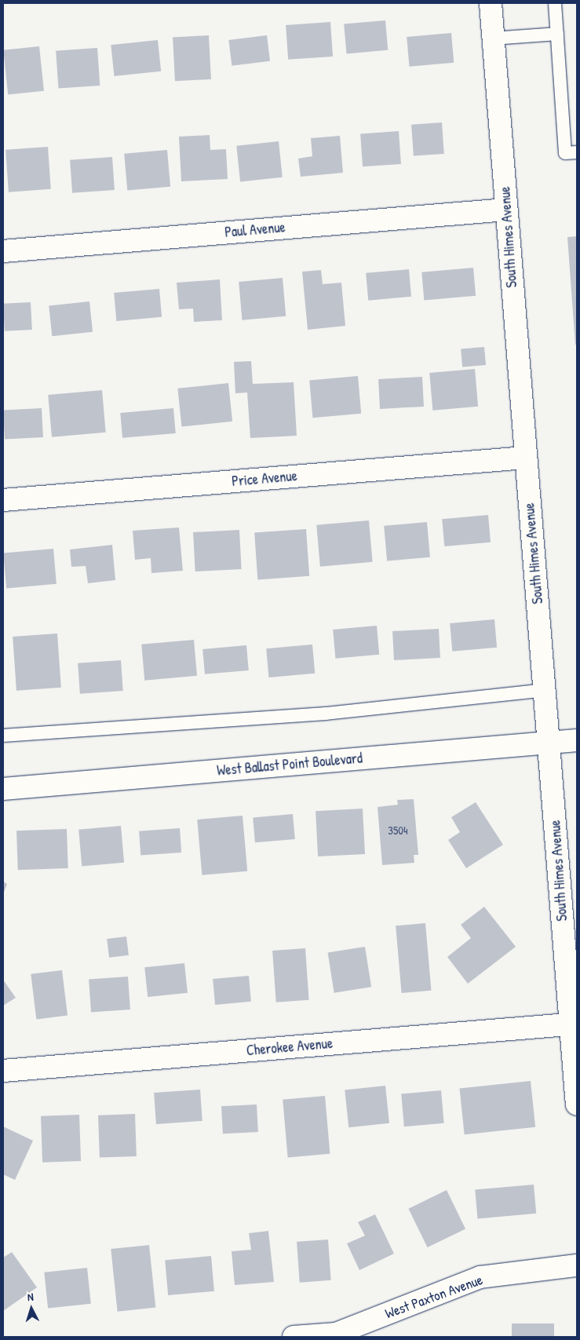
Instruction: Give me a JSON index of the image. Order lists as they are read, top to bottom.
{
  "streets": {
    "street": [
      "Paul Avenue",
      "South Himes Avenue",
      "Price Avenue",
      "West Ballast Point Boulevard",
      "Cherokee Avenue",
      "West Paxton Avenue"
    ]
  },
  "crossings": [
    ["Paul Avenue", "South Himes Avenue"],
    ["South Himes Avenue", "Price Avenue"],
    ["South Himes Avenue", "West Ballast Point Boulevard"],
    ["South Himes Avenue", "Cherokee Avenue"]
  ],
  "house_numbers": ["3504"],
  "north": "top"
}
